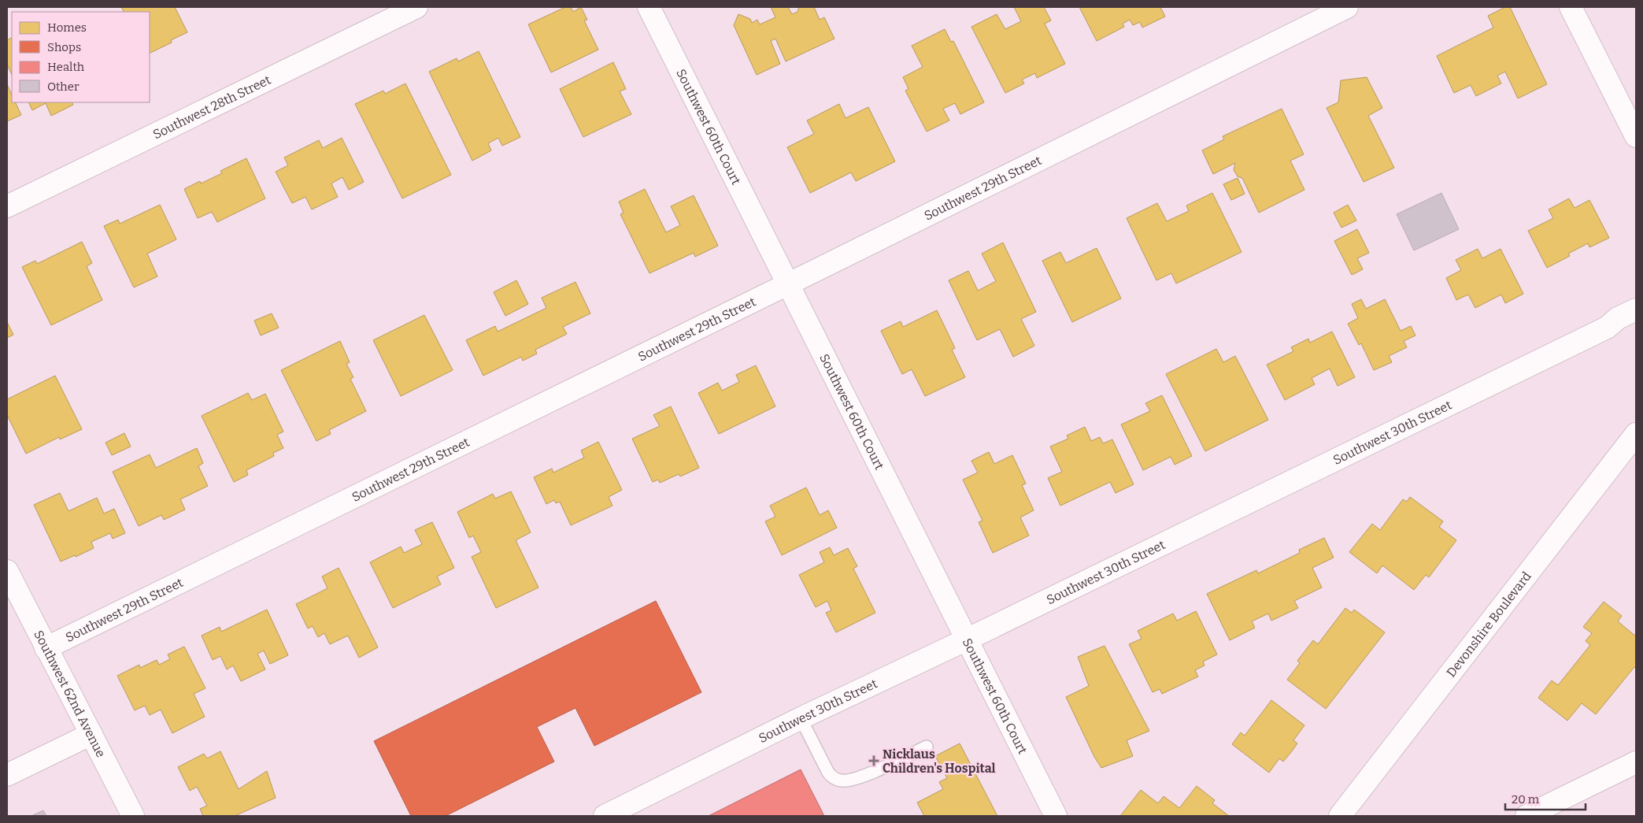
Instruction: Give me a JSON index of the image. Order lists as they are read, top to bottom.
{
  "streets": {
    "street": [
      "Southwest 28th Street",
      "Southwest 60th Court",
      "Southwest 29th Street",
      "Southwest 30th Street",
      "Devonshire Boulevard",
      "Southwest 62nd Avenue"
    ]
  },
  "crossings": [
    ["Southwest 60th Court", "Southwest 29th Street"],
    ["Southwest 60th Court", "Southwest 30th Street"],
    ["Southwest 29th Street", "Southwest 62nd Avenue"]
  ],
  "places": {
    "health": ["Nicklaus Children's Hospital"]
  },
  "legend": [
    "Homes",
    "Shops",
    "Health",
    "Other"
  ],
  "scale_bar": "20 m"
}
